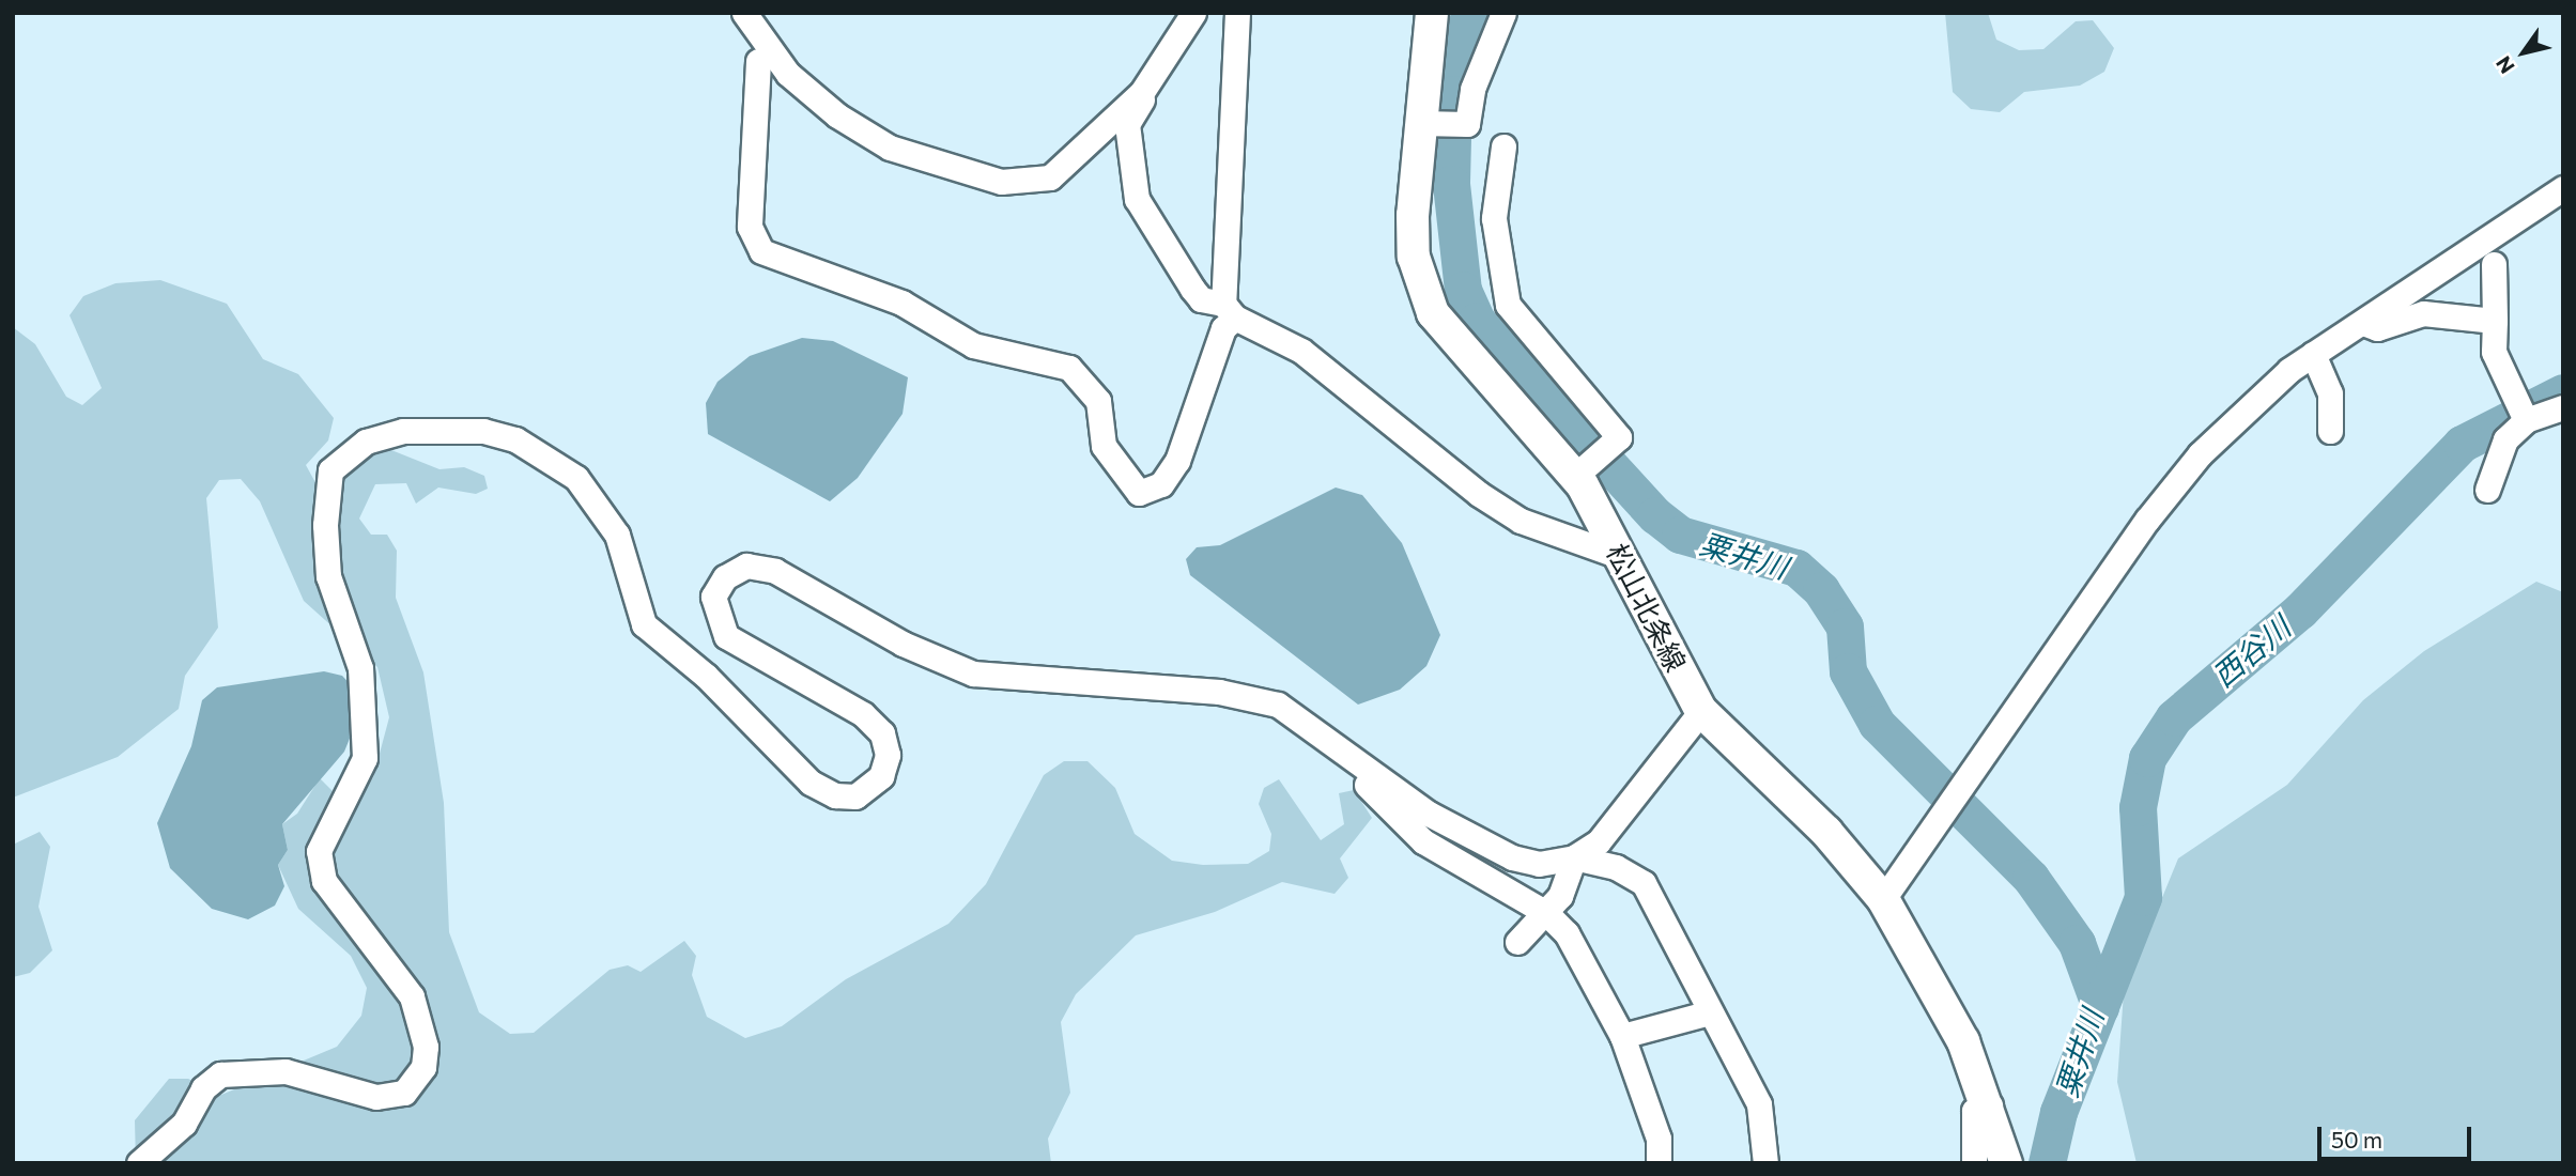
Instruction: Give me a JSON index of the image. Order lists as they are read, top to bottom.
{
  "streets": {
    "main road": ["松山北条線"]
  },
  "water": ["粟井川", "西谷川"],
  "scale_bar": "50 m",
  "north": "bottom left"
}
